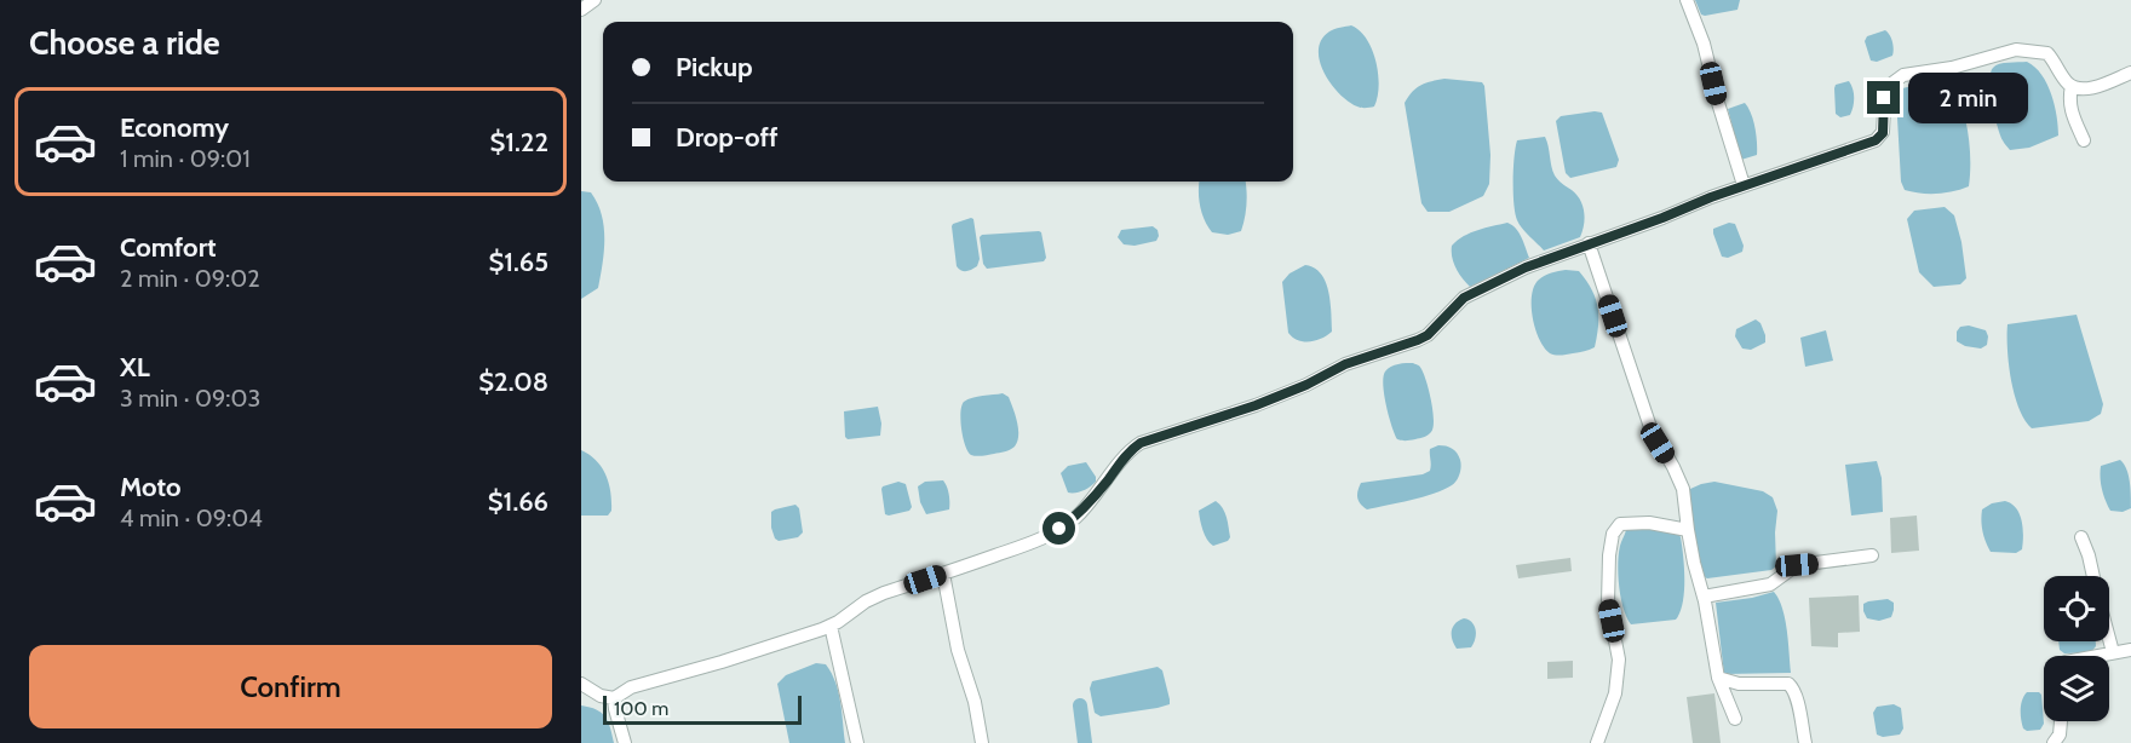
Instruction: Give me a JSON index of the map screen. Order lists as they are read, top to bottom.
{
  "scale_bar": "100 m",
  "page": {
    "heading": "Choose a ride",
    "banner": ["Pickup", "Drop-off"],
    "bubble": "2 min",
    "list": [
      {
        "name": "Economy",
        "note": "1 min · 09:01",
        "value": "$1.22"
      },
      {
        "name": "Comfort",
        "note": "2 min · 09:02",
        "value": "$1.65"
      },
      {
        "name": "XL",
        "note": "3 min · 09:03",
        "value": "$2.08"
      },
      {
        "name": "Moto",
        "note": "4 min · 09:04",
        "value": "$1.66"
      }
    ],
    "buttons": "Confirm",
    "scale": "100 m"
  }
}
